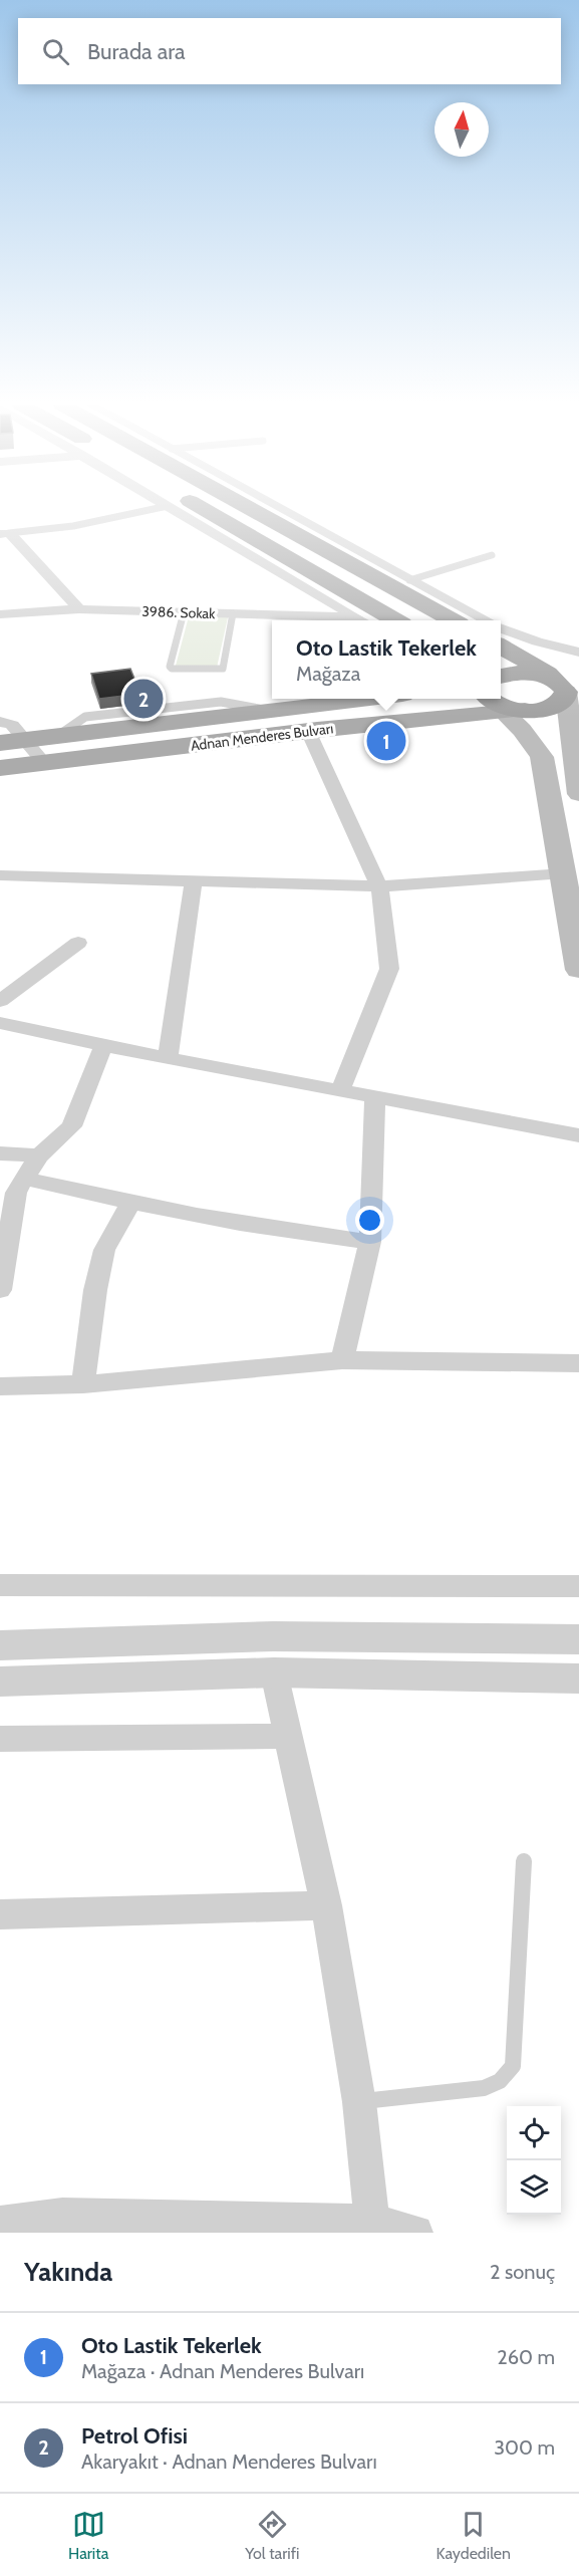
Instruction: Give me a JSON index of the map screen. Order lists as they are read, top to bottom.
{
  "streets": {
    "highway": ["Adnan Menderes Bulvarı"],
    "street": ["3986. Sokak"]
  },
  "north": "top",
  "page": {
    "search": "Burada ara",
    "popup": ["Oto Lastik Tekerlek", "Mağaza"],
    "pins": ["2", "1"],
    "heading": ["Yakında", "2 sonuç"],
    "list": [
      {
        "mark": "1",
        "name": "Oto Lastik Tekerlek",
        "note": "Mağaza · Adnan Menderes Bulvarı",
        "value": "260 m"
      },
      {
        "mark": "2",
        "name": "Petrol Ofisi",
        "note": "Akaryakıt · Adnan Menderes Bulvarı",
        "value": "300 m"
      }
    ],
    "nav": ["Harita", "Yol tarifi", "Kaydedilen"]
  }
}
